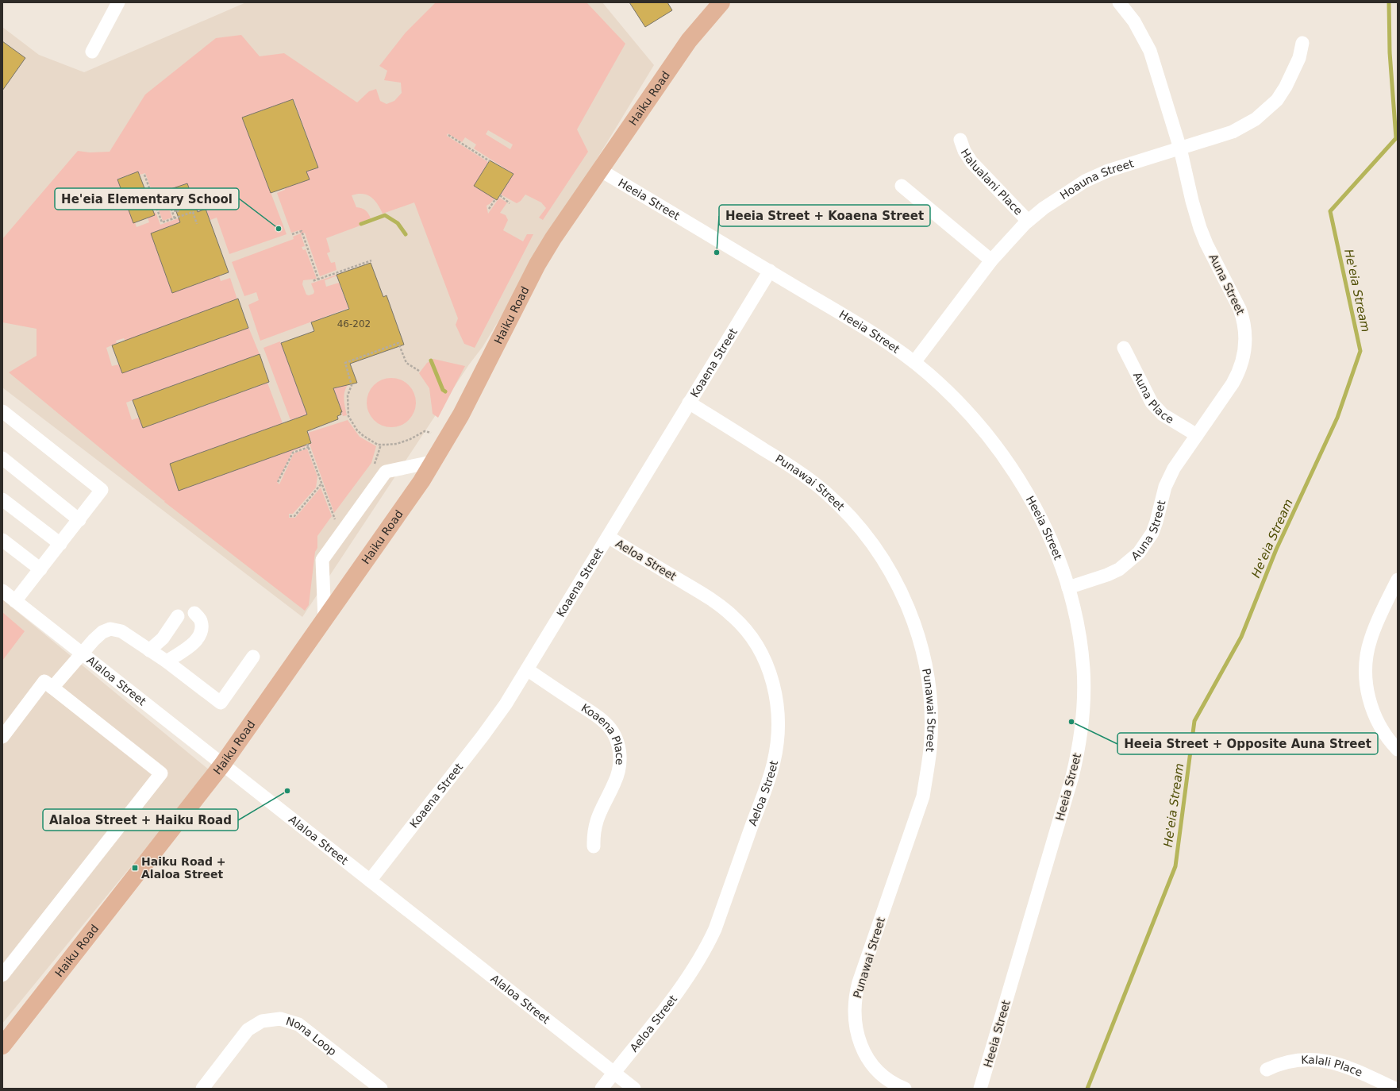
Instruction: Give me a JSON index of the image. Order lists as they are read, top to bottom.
{
  "streets": {
    "main road": ["Haiku Road"],
    "street": [
      "Hoauna Street",
      "Halualani Place",
      "Heeia Street",
      "Auna Street",
      "Koaena Street",
      "Auna Place",
      "Punawai Street",
      "Aeloa Street",
      "Alaloa Street",
      "Koaena Place",
      "Nona Loop",
      "Kalali Place"
    ]
  },
  "crossings": [
    ["Haiku Road", "Heeia Street"],
    ["Haiku Road", "Alaloa Street"],
    ["Hoauna Street", "Halualani Place"],
    ["Hoauna Street", "Heeia Street"],
    ["Hoauna Street", "Auna Street"],
    ["Heeia Street", "Auna Street"],
    ["Heeia Street", "Koaena Street"],
    ["Auna Street", "Auna Place"],
    ["Koaena Street", "Punawai Street"],
    ["Koaena Street", "Aeloa Street"],
    ["Koaena Street", "Alaloa Street"],
    ["Koaena Street", "Koaena Place"],
    ["Aeloa Street", "Alaloa Street"]
  ],
  "water": ["He'eia Stream"],
  "places": {
    "other": [
      "He'eia Elementary School",
      "Heeia Street + Koaena Street",
      "Heeia Street + Opposite Auna Street",
      "Alaloa Street + Haiku Road"
    ],
    "transit": ["Haiku Road + Alaloa Street"]
  },
  "house_numbers": ["46-202"]
}
